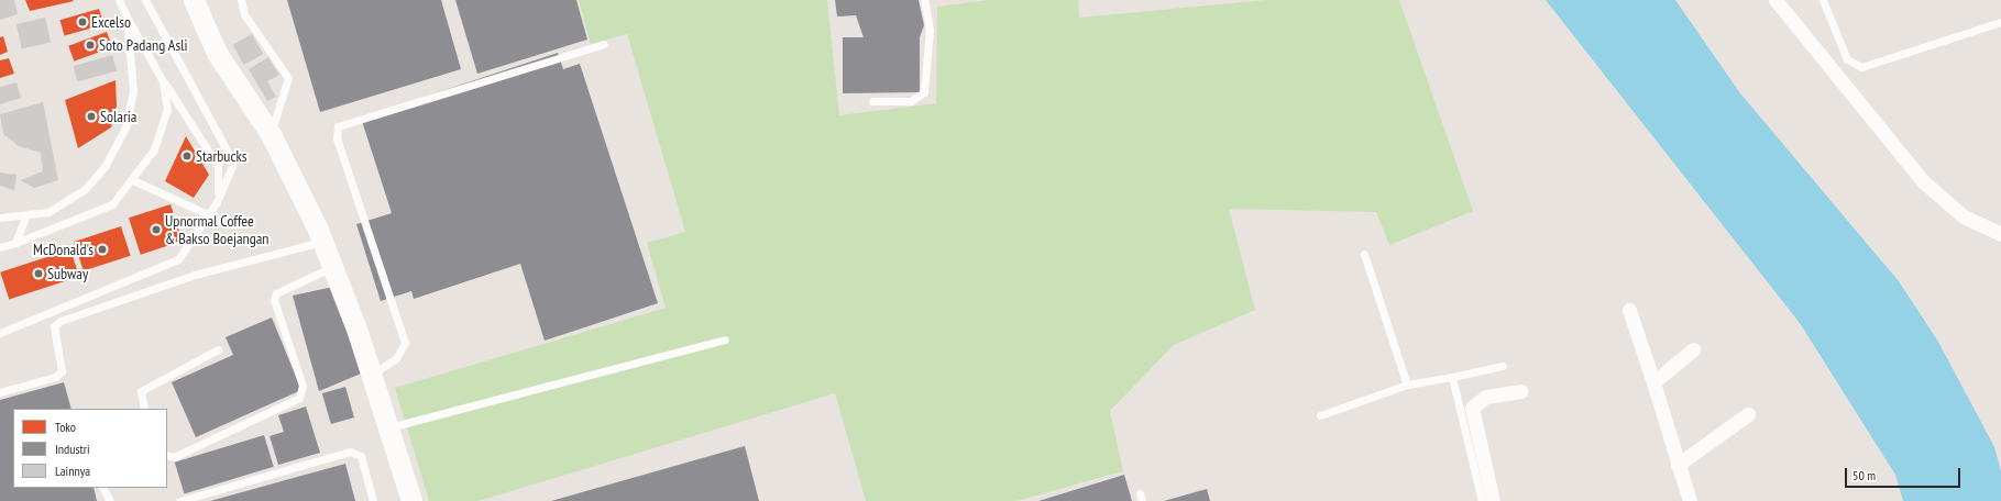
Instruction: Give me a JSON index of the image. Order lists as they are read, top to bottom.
{
  "places": [
    "Excelso",
    "Soto Padang Asli",
    "Solaria",
    "Starbucks",
    "Upnormal Coffee & Bakso Boejangan",
    "McDonald's",
    "Subway"
  ],
  "legend": ["Toko", "Industri", "Lainnya"],
  "scale_bar": "50 m"
}
